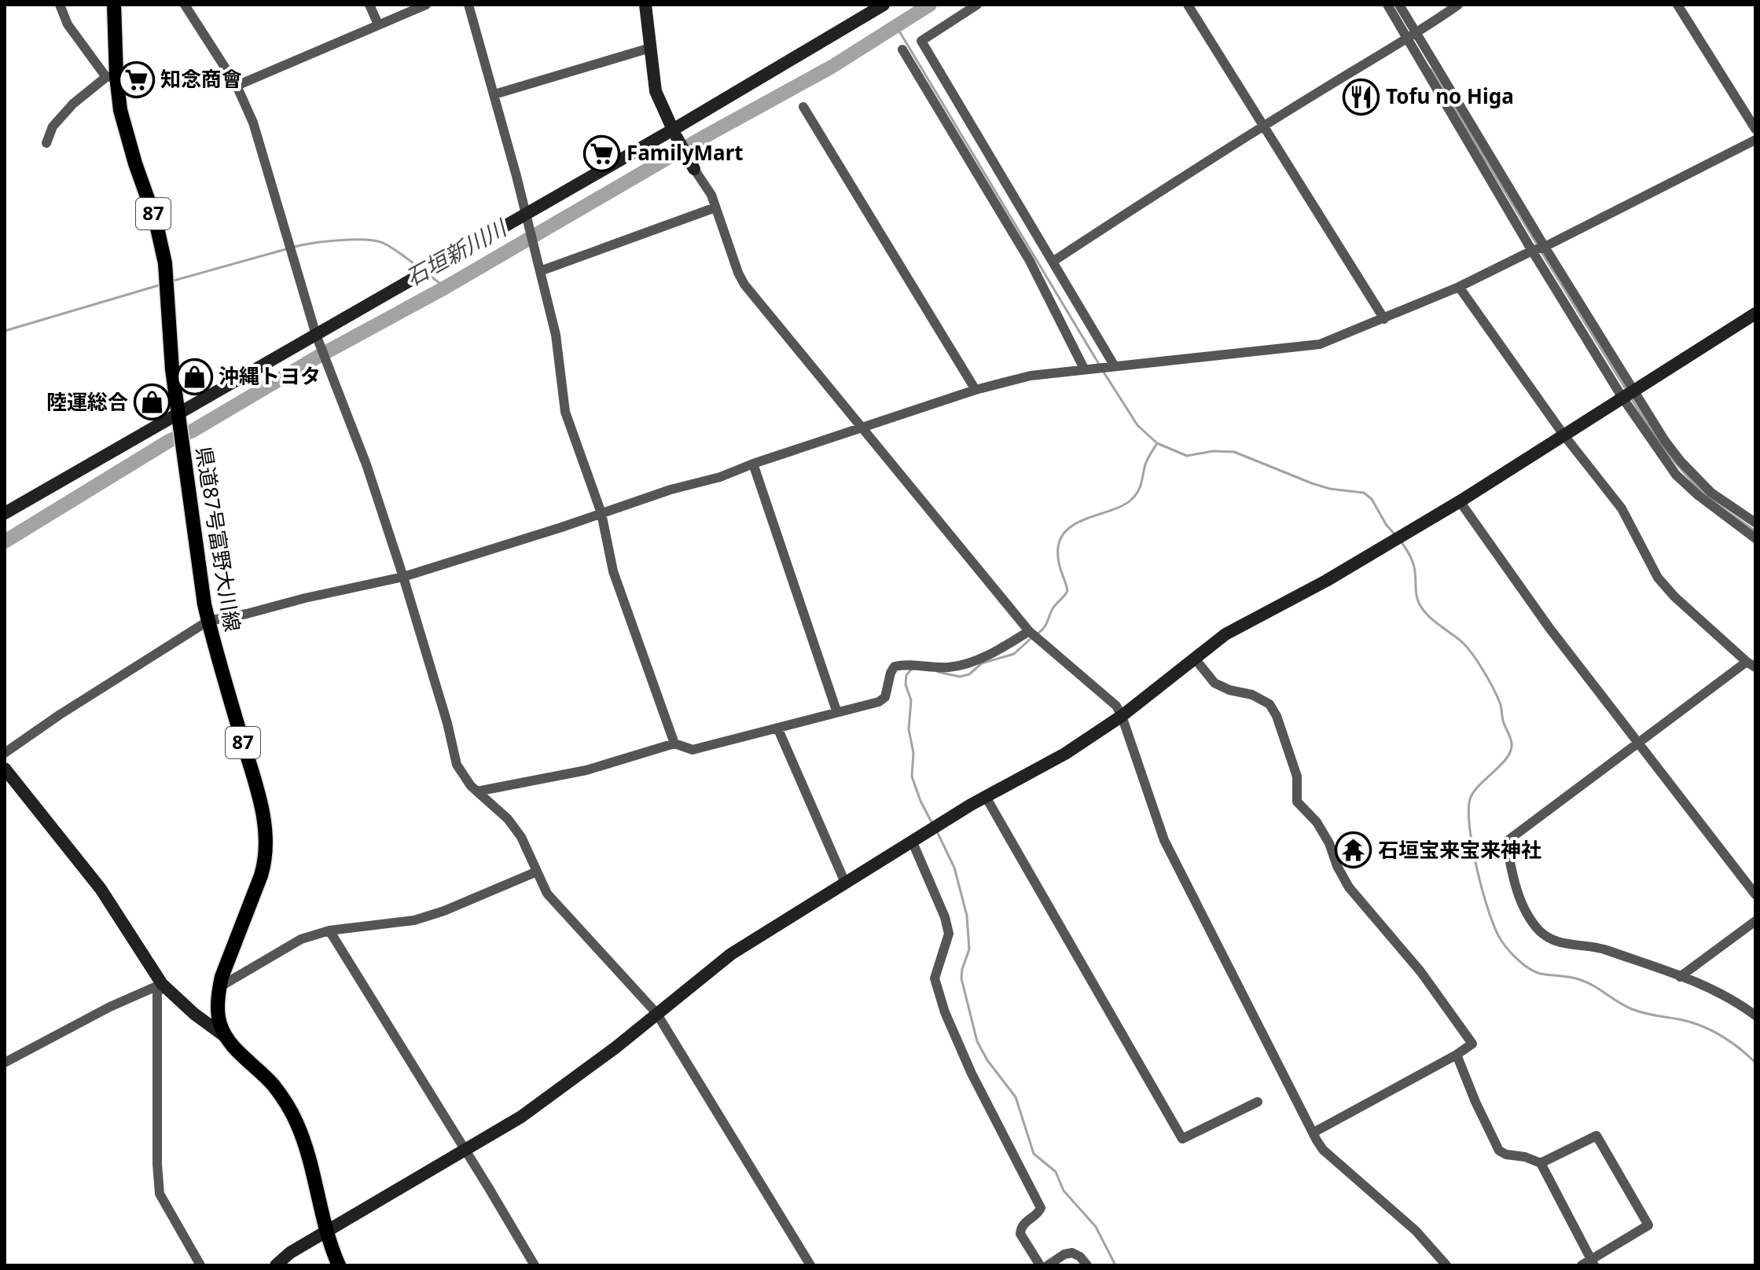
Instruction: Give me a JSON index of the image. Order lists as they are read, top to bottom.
{
  "streets": {
    "main road": ["87", "県道87号富野大川線"]
  },
  "water": ["石垣新川川"],
  "places": {
    "supermarket": ["知念商會", "FamilyMart"],
    "restaurant": ["Tofu no Higa"],
    "shop": ["沖縄トヨタ", "陸運総合"],
    "temple": ["石垣宝来宝来神社"]
  }
}
